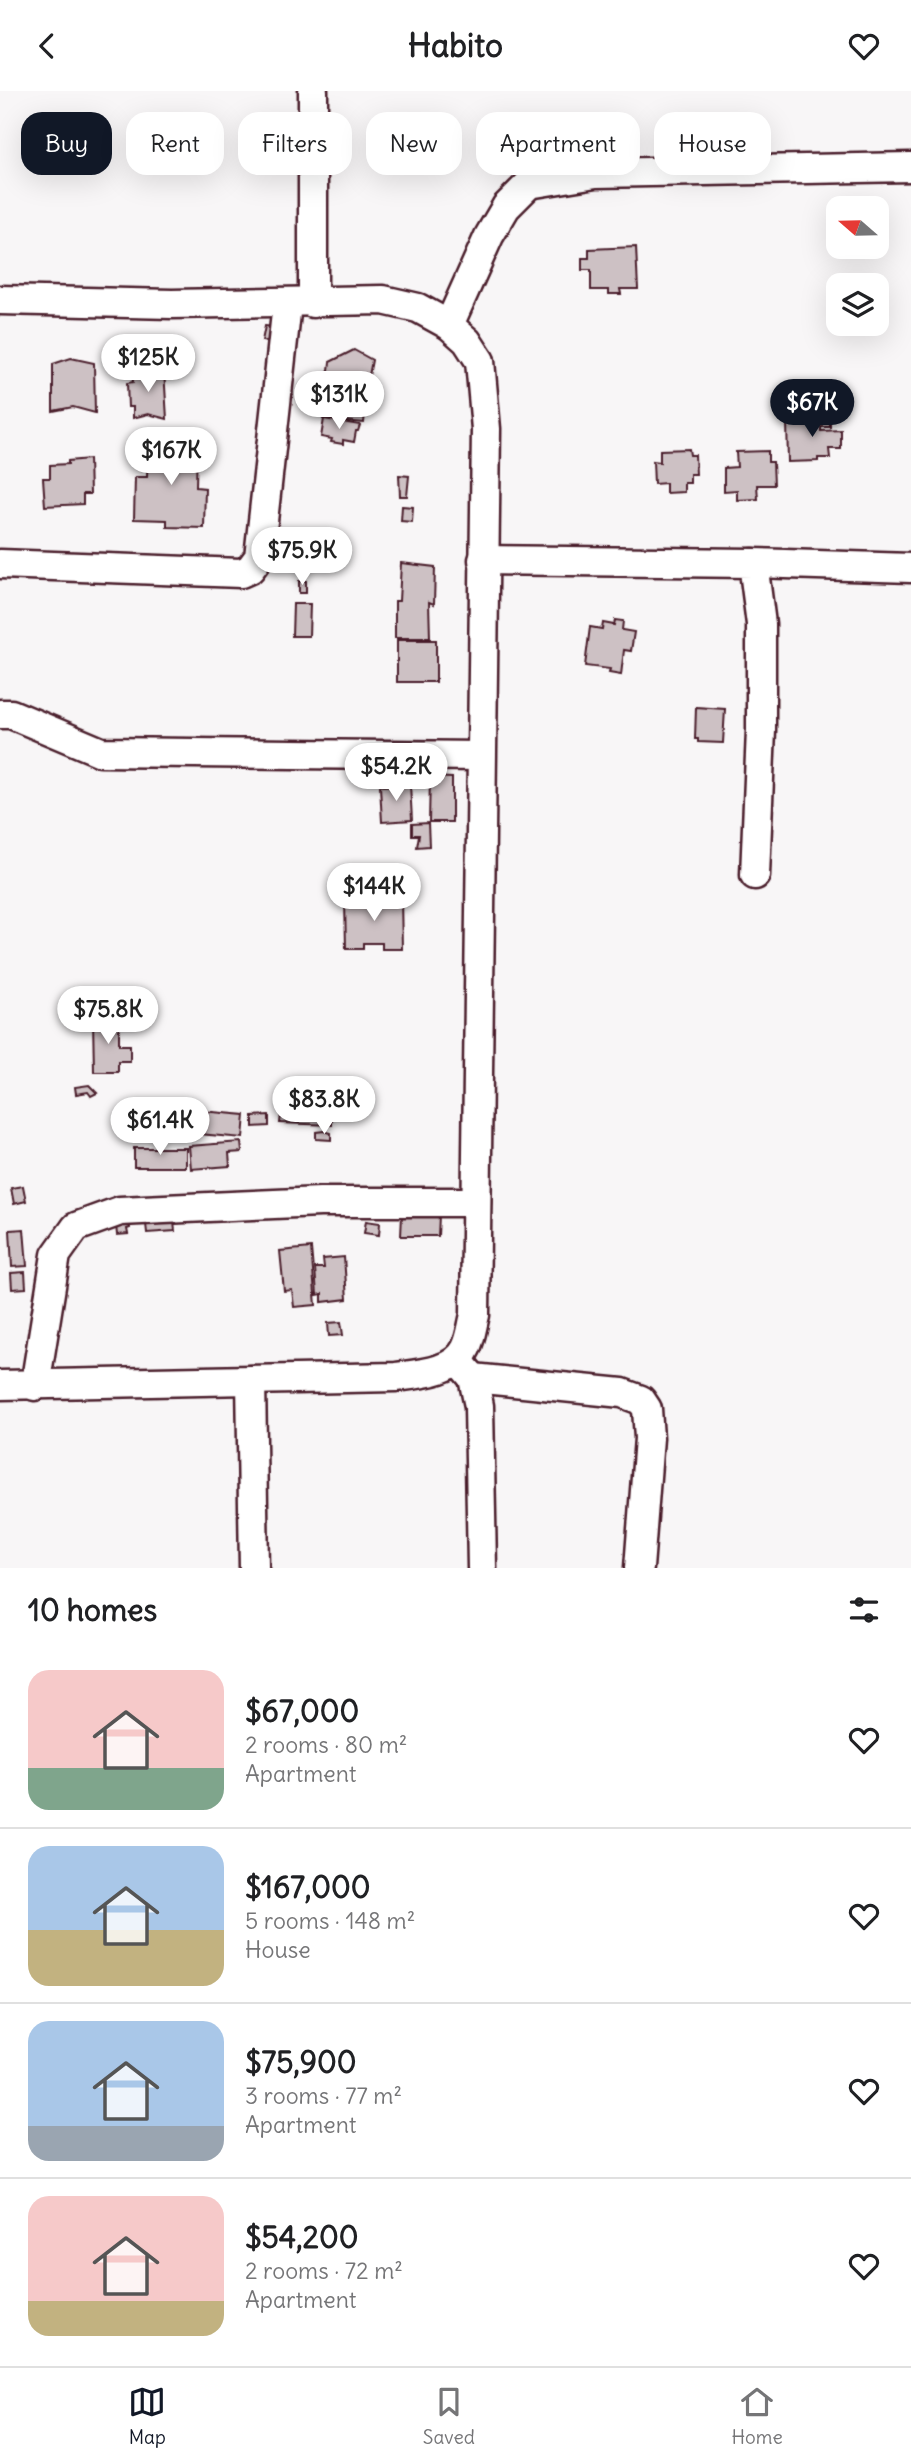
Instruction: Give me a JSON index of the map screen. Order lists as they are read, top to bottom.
{
  "north": "left",
  "page": {
    "header": "Habito",
    "chip": [
      "Buy",
      "Rent",
      "Filters",
      "New",
      "Apartment",
      "House"
    ],
    "price": [
      "$125K",
      "$131K",
      "$67K",
      "$167K",
      "$75.9K",
      "$54.2K",
      "$144K",
      "$75.8K",
      "$83.8K",
      "$61.4K"
    ],
    "heading": "10 homes",
    "list": [
      {
        "name": "$67,000",
        "note": "2 rooms · 80 m² · Apartment"
      },
      {
        "name": "$167,000",
        "note": "5 rooms · 148 m² · House"
      },
      {
        "name": "$75,900",
        "note": "3 rooms · 77 m² · Apartment"
      },
      {
        "name": "$54,200",
        "note": "2 rooms · 72 m² · Apartment"
      }
    ],
    "tabs": ["Map", "Saved", "Home"]
  }
}
